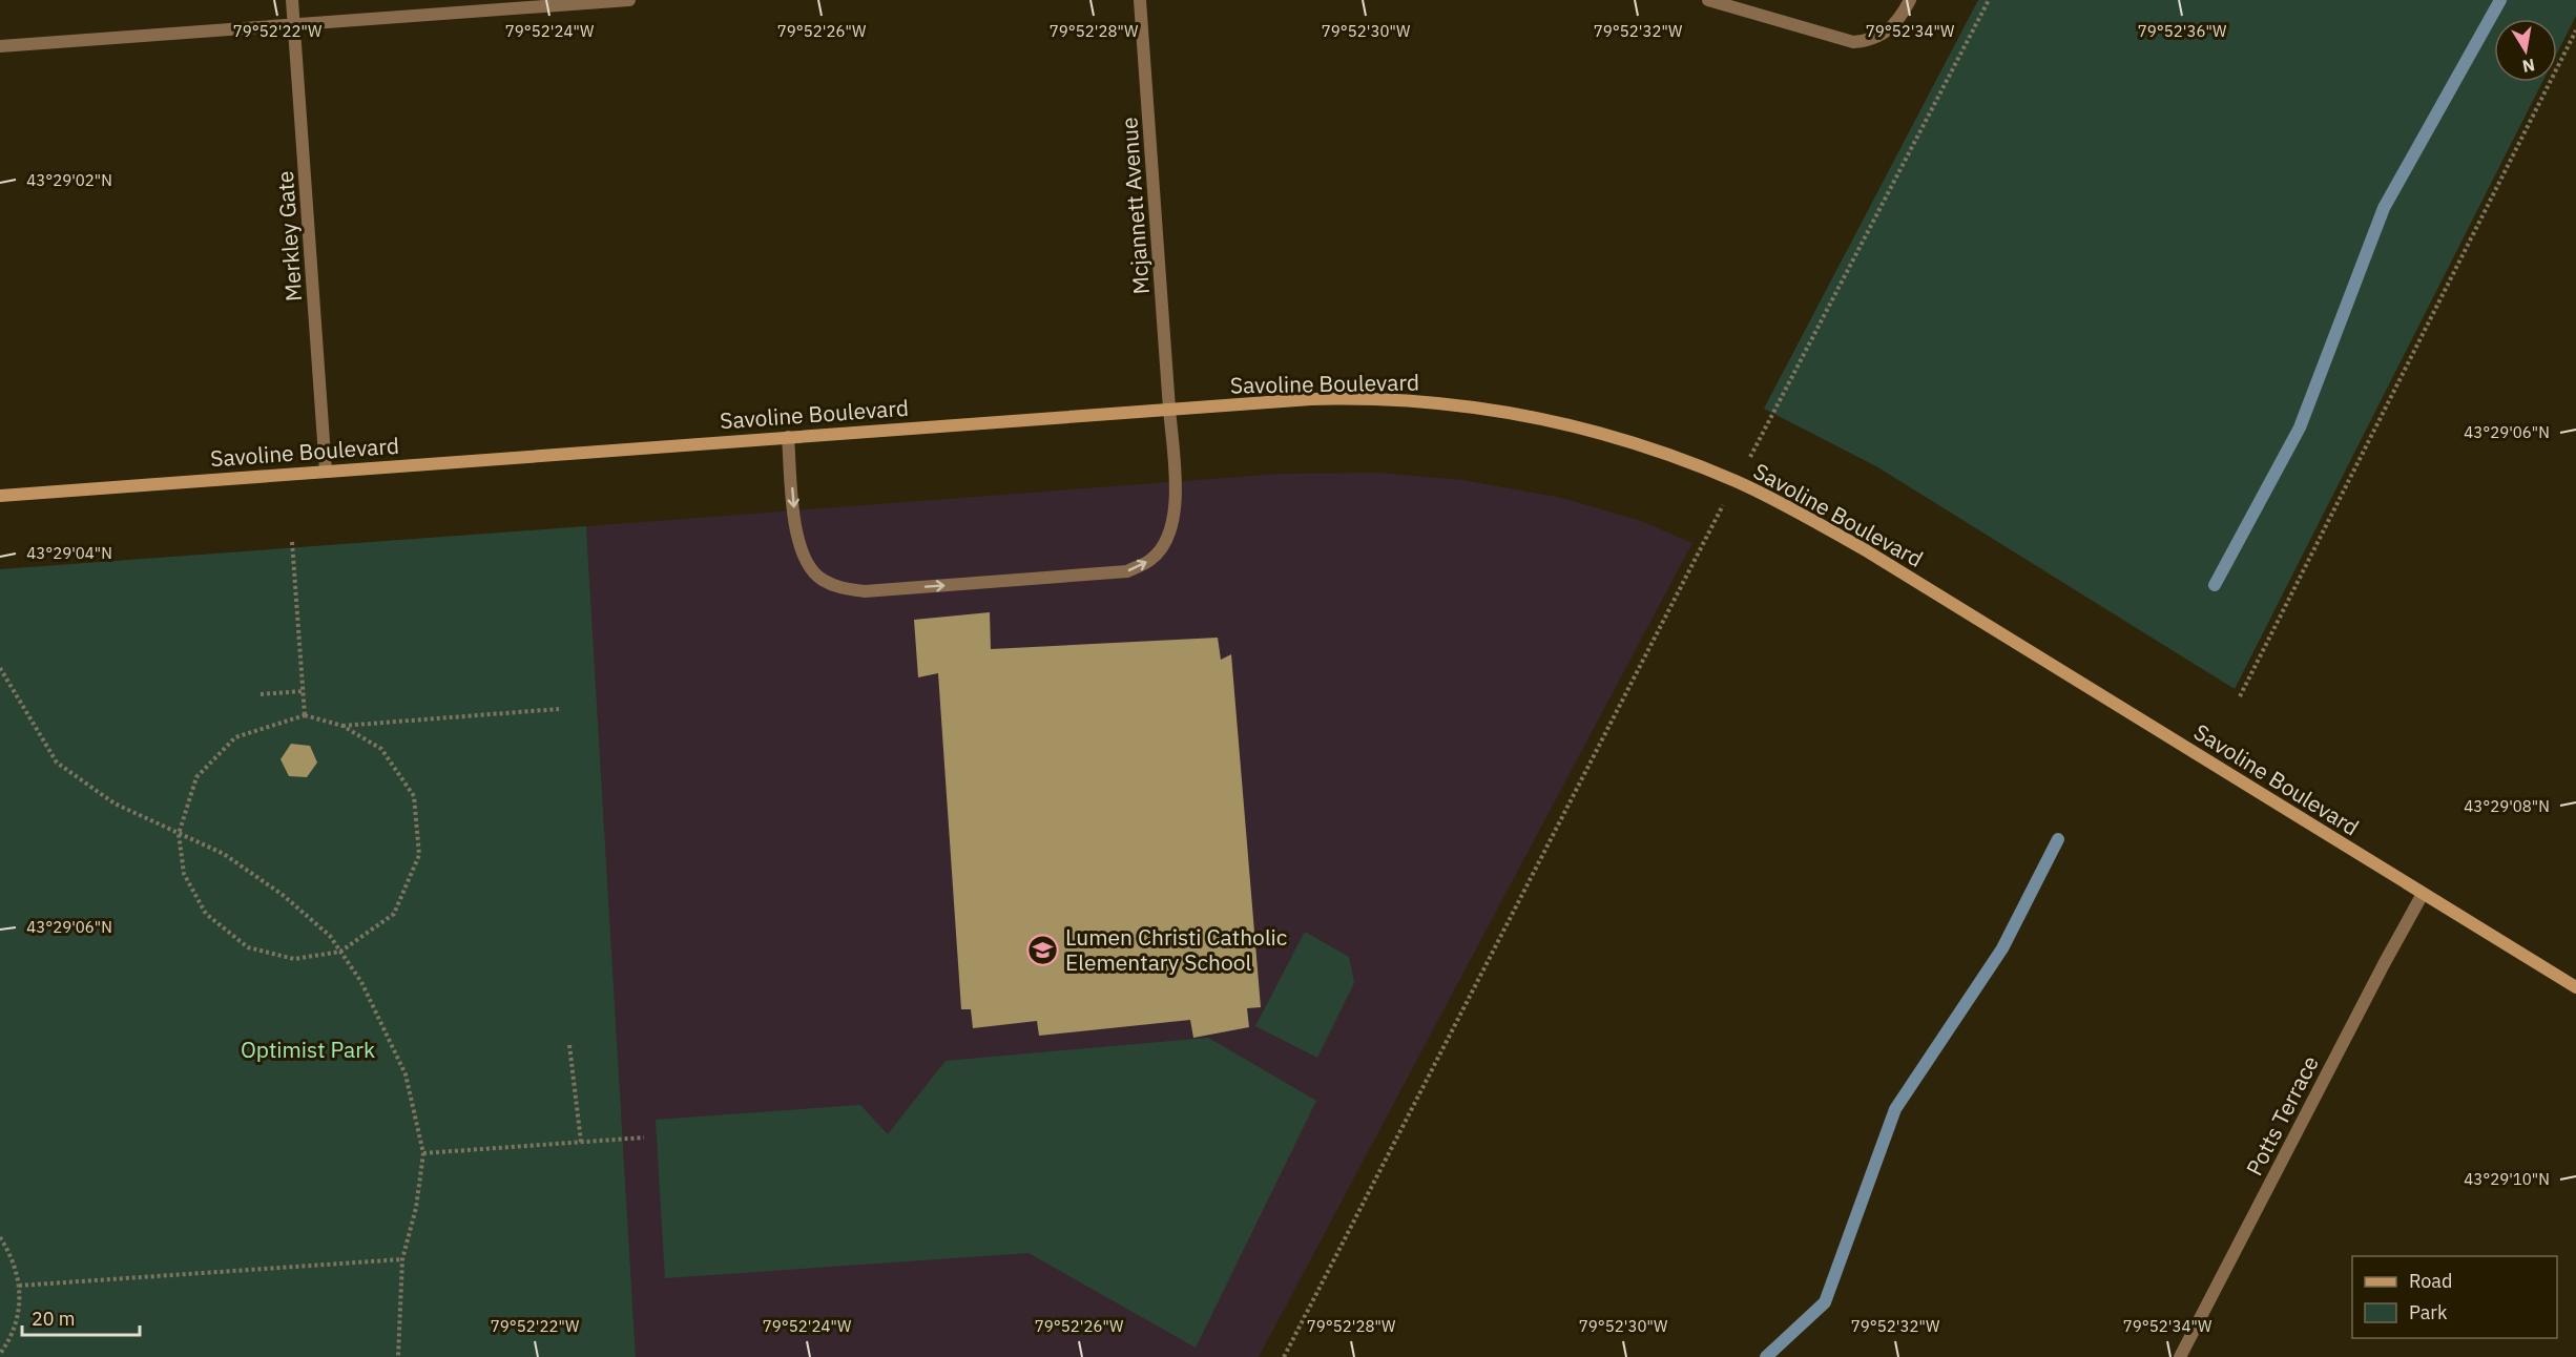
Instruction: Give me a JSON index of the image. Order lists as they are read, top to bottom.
{
  "streets": {
    "street": [
      "Mcjannett Avenue",
      "Merkley Gate",
      "Savoline Boulevard",
      "Potts Terrace"
    ]
  },
  "crossings": [
    ["Mcjannett Avenue", "Savoline Boulevard"],
    ["Merkley Gate", "Savoline Boulevard"],
    ["Savoline Boulevard", "Potts Terrace"]
  ],
  "parks": ["Optimist Park"],
  "places": {
    "school or university": ["Lumen Christi Catholic Elementary School"]
  },
  "legend": ["Road", "Park"],
  "scale_bar": "20 m",
  "north": "bottom",
  "coordinates": [
    "79°52'22\"W",
    "79°52'24\"W",
    "79°52'26\"W",
    "79°52'28\"W",
    "79°52'30\"W",
    "79°52'32\"W",
    "79°52'34\"W",
    "79°52'36\"W",
    "43°29'02\"N",
    "43°29'06\"N",
    "43°29'04\"N",
    "43°29'08\"N",
    "43°29'10\"N"
  ]
}
